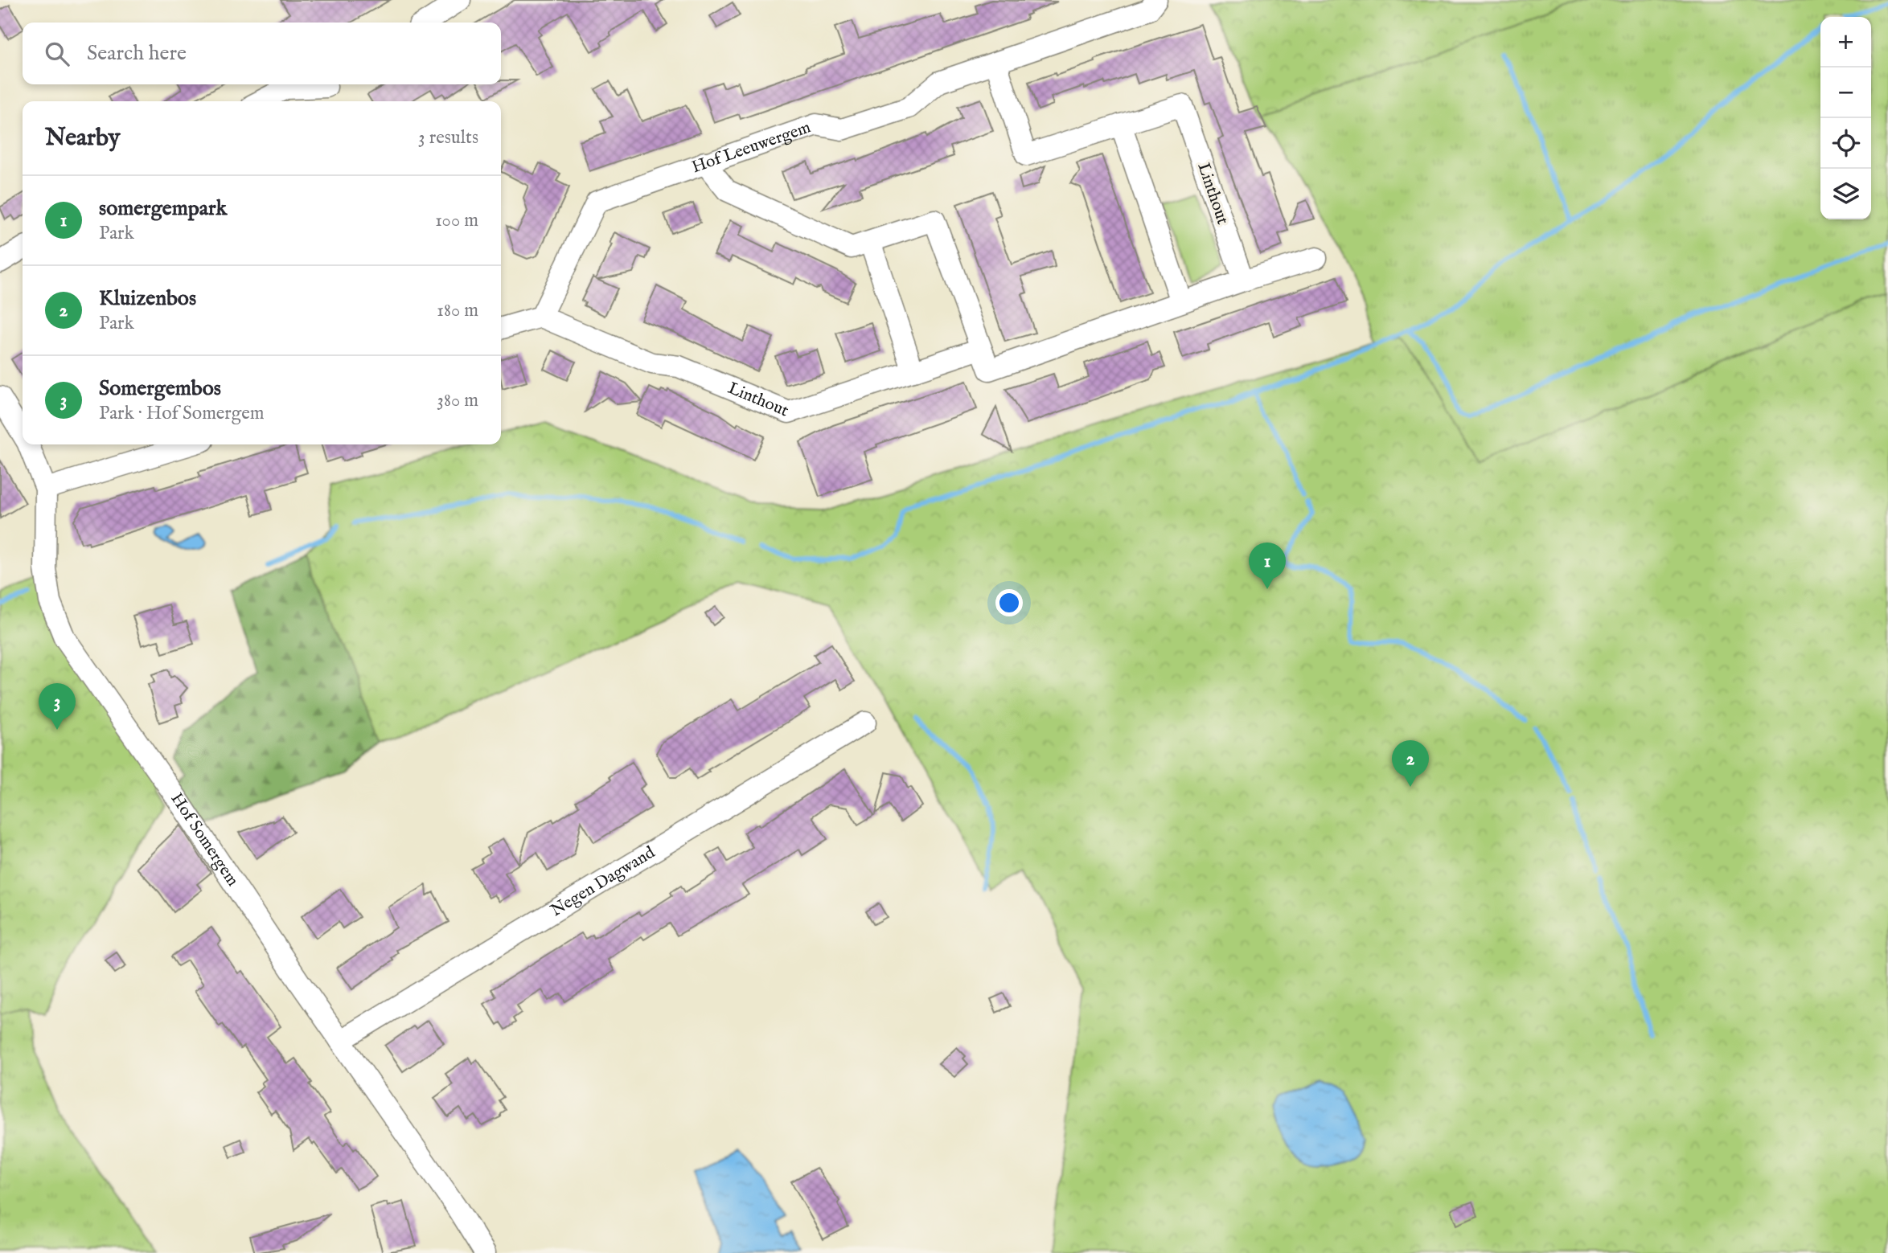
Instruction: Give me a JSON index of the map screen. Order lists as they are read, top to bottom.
{
  "streets": {
    "street": [
      "Hof Leeuwergem",
      "Linthout",
      "Hof Somergem",
      "Negen Dagwand"
    ]
  },
  "crossings": [
    ["Hof Leeuwergem", "Linthout"],
    ["Hof Somergem", "Negen Dagwand"]
  ],
  "page": {
    "map_buttons": ["+", "−"],
    "search": "Search here",
    "heading": ["Nearby", "3 results"],
    "list": [
      {
        "mark": "1",
        "name": "somergempark",
        "note": "Park",
        "value": "100 m"
      },
      {
        "mark": "2",
        "name": "Kluizenbos",
        "note": "Park",
        "value": "180 m"
      },
      {
        "mark": "3",
        "name": "Somergembos",
        "note": "Park · Hof Somergem",
        "value": "380 m"
      }
    ],
    "pins": ["1", "3", "2"]
  }
}
